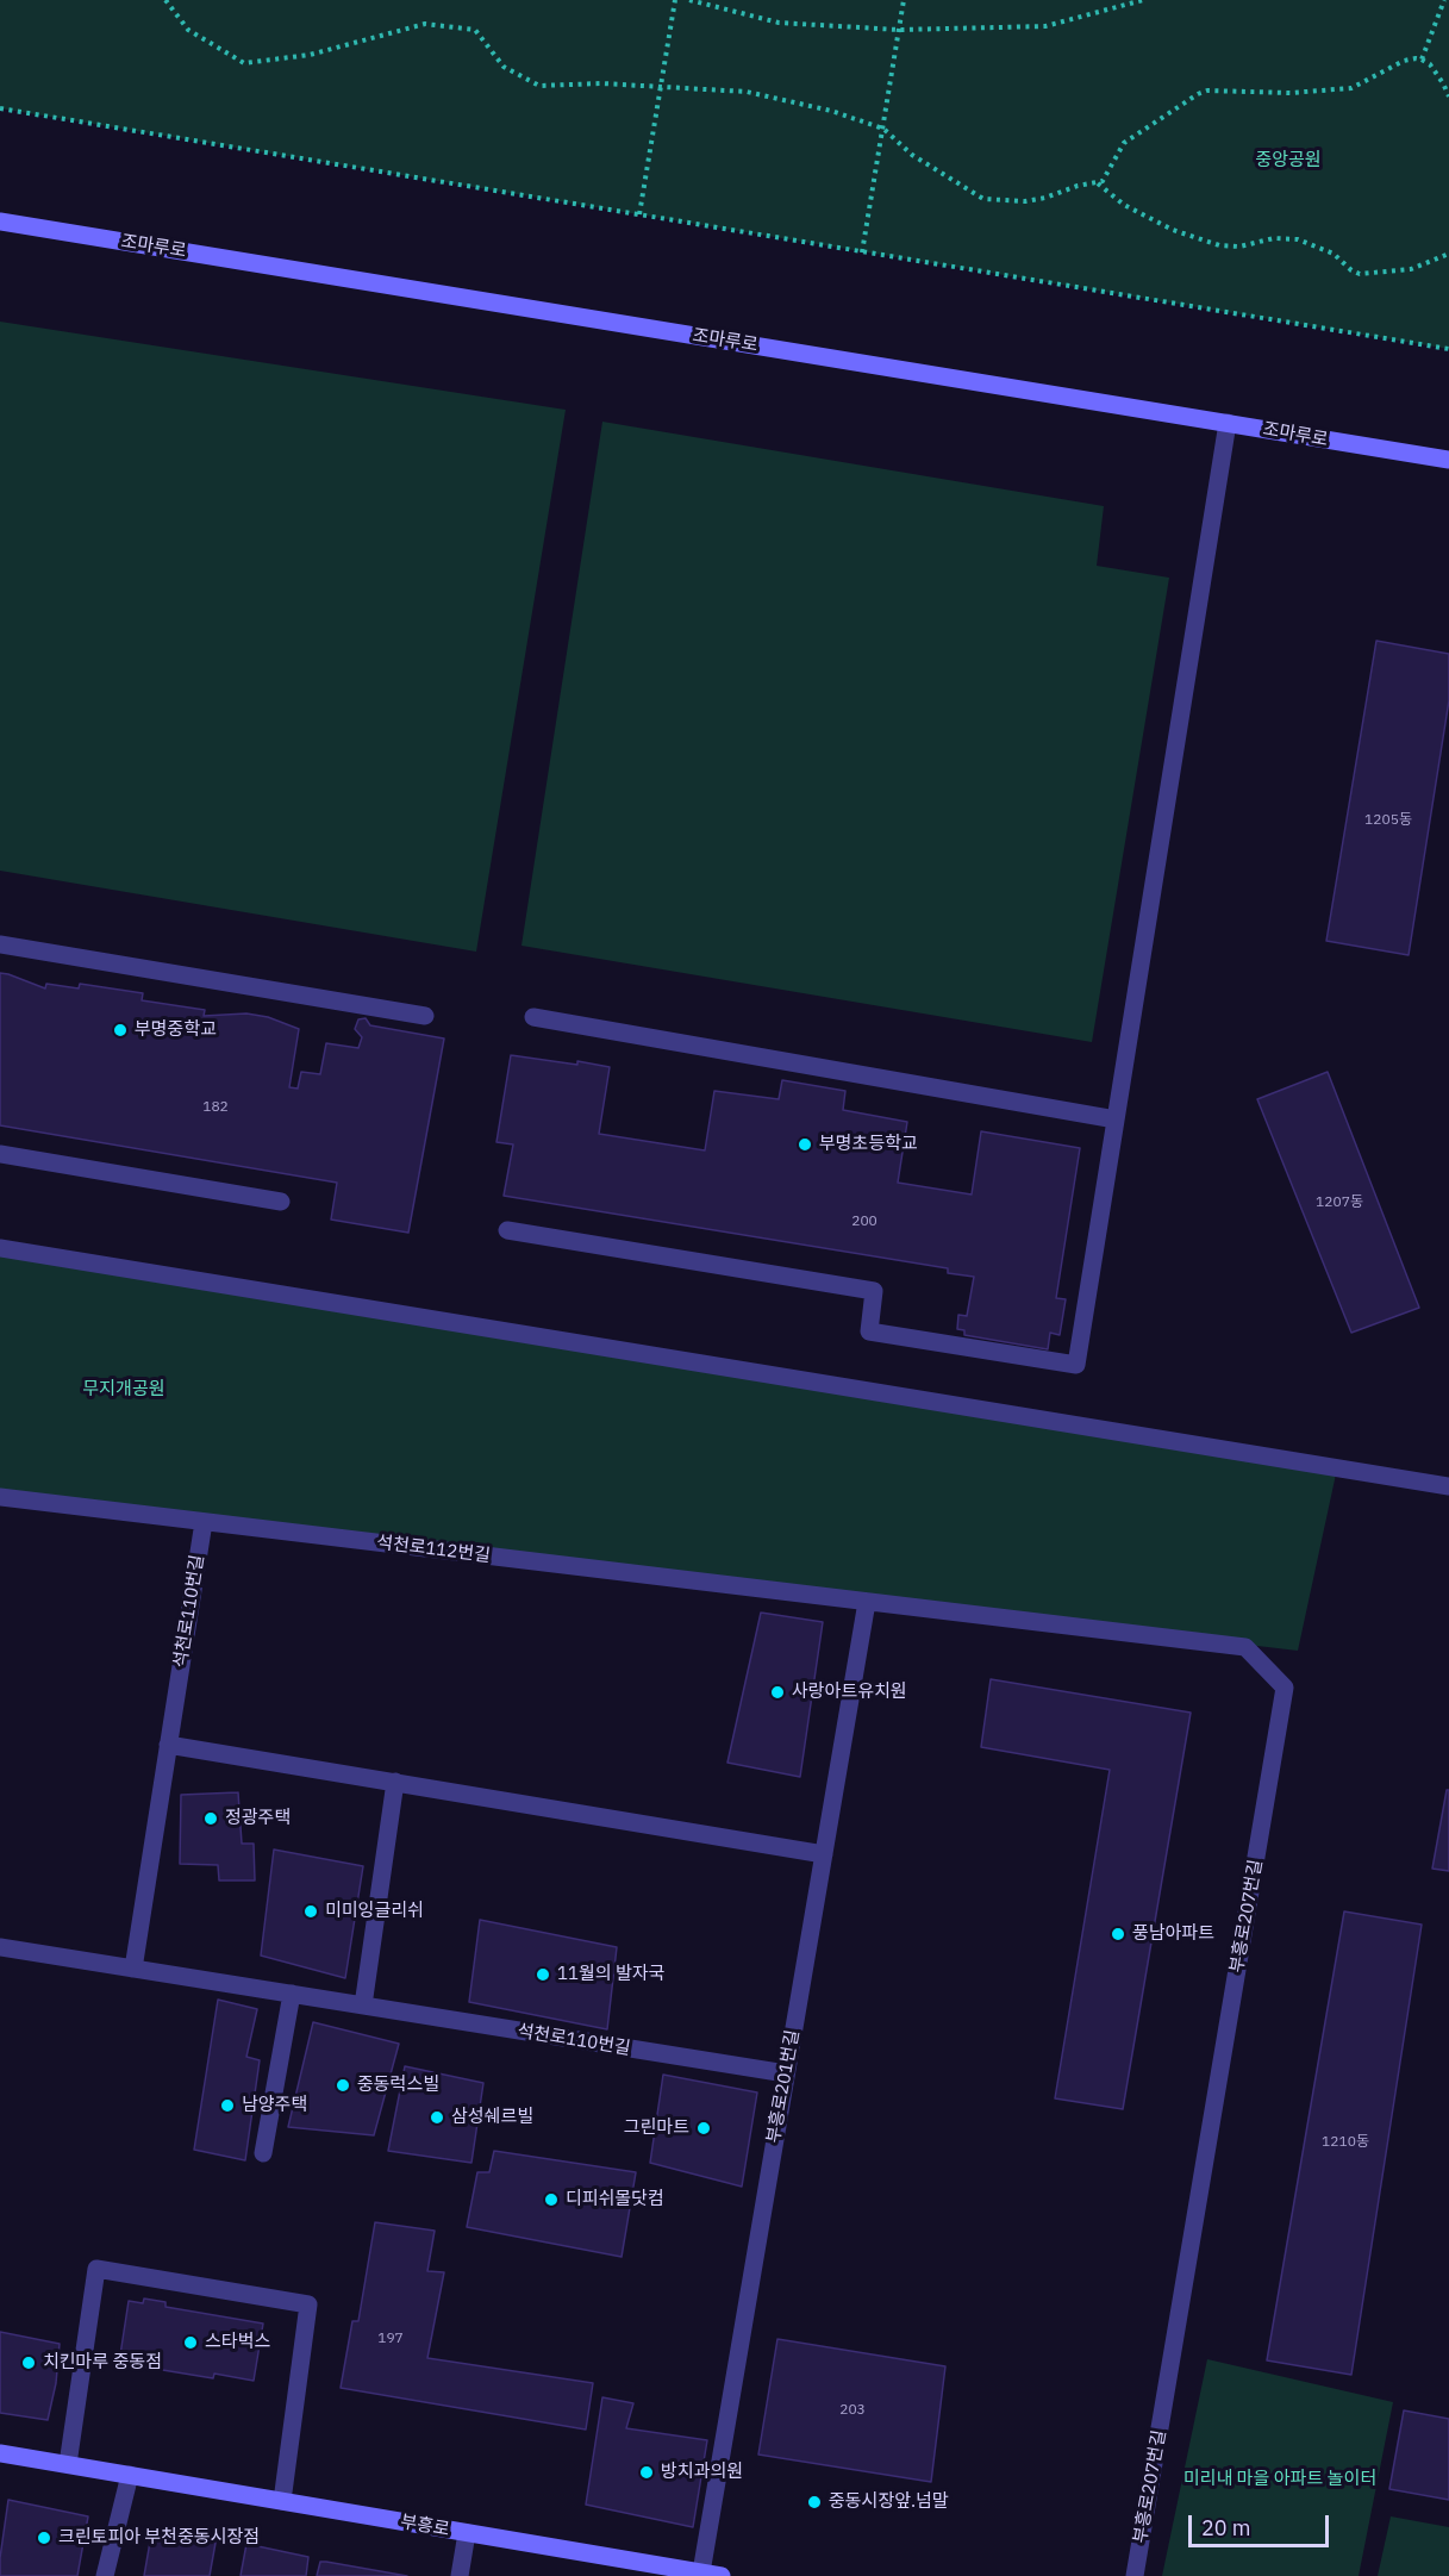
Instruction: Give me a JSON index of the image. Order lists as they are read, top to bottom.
{
  "streets": {
    "street": [
      "조마루로",
      "석천로112번길",
      "석천로110번길",
      "부흥로207번길",
      "부흥로201번길",
      "부흥로"
    ]
  },
  "crossings": [
    ["석천로112번길", "석천로110번길"],
    ["석천로112번길", "부흥로207번길"],
    ["석천로112번길", "부흥로201번길"],
    ["석천로110번길", "부흥로201번길"],
    ["부흥로207번길", "부흥로201번길"],
    ["부흥로201번길", "부흥로"]
  ],
  "parks": ["중앙공원", "무지개공원", "미리내 마을 아파트 놀이터"],
  "places": [
    "부명중학교",
    "부명초등학교",
    "사랑아트유치원",
    "정광주택",
    "미미잉글리쉬",
    "풍남아파트",
    "11월의 발자국",
    "중동럭스빌",
    "남양주택",
    "삼성쉐르빌",
    "그린마트",
    "디피쉬몰닷컴",
    "스타벅스",
    "치킨마루 중동점",
    "방치과의원",
    "중동시장앞.넘말",
    "크린토피아 부천중동시장점"
  ],
  "house_numbers": [
    "1205동",
    "182",
    "1207동",
    "200",
    "1210동",
    "197",
    "203"
  ],
  "scale_bar": "20 m"
}
